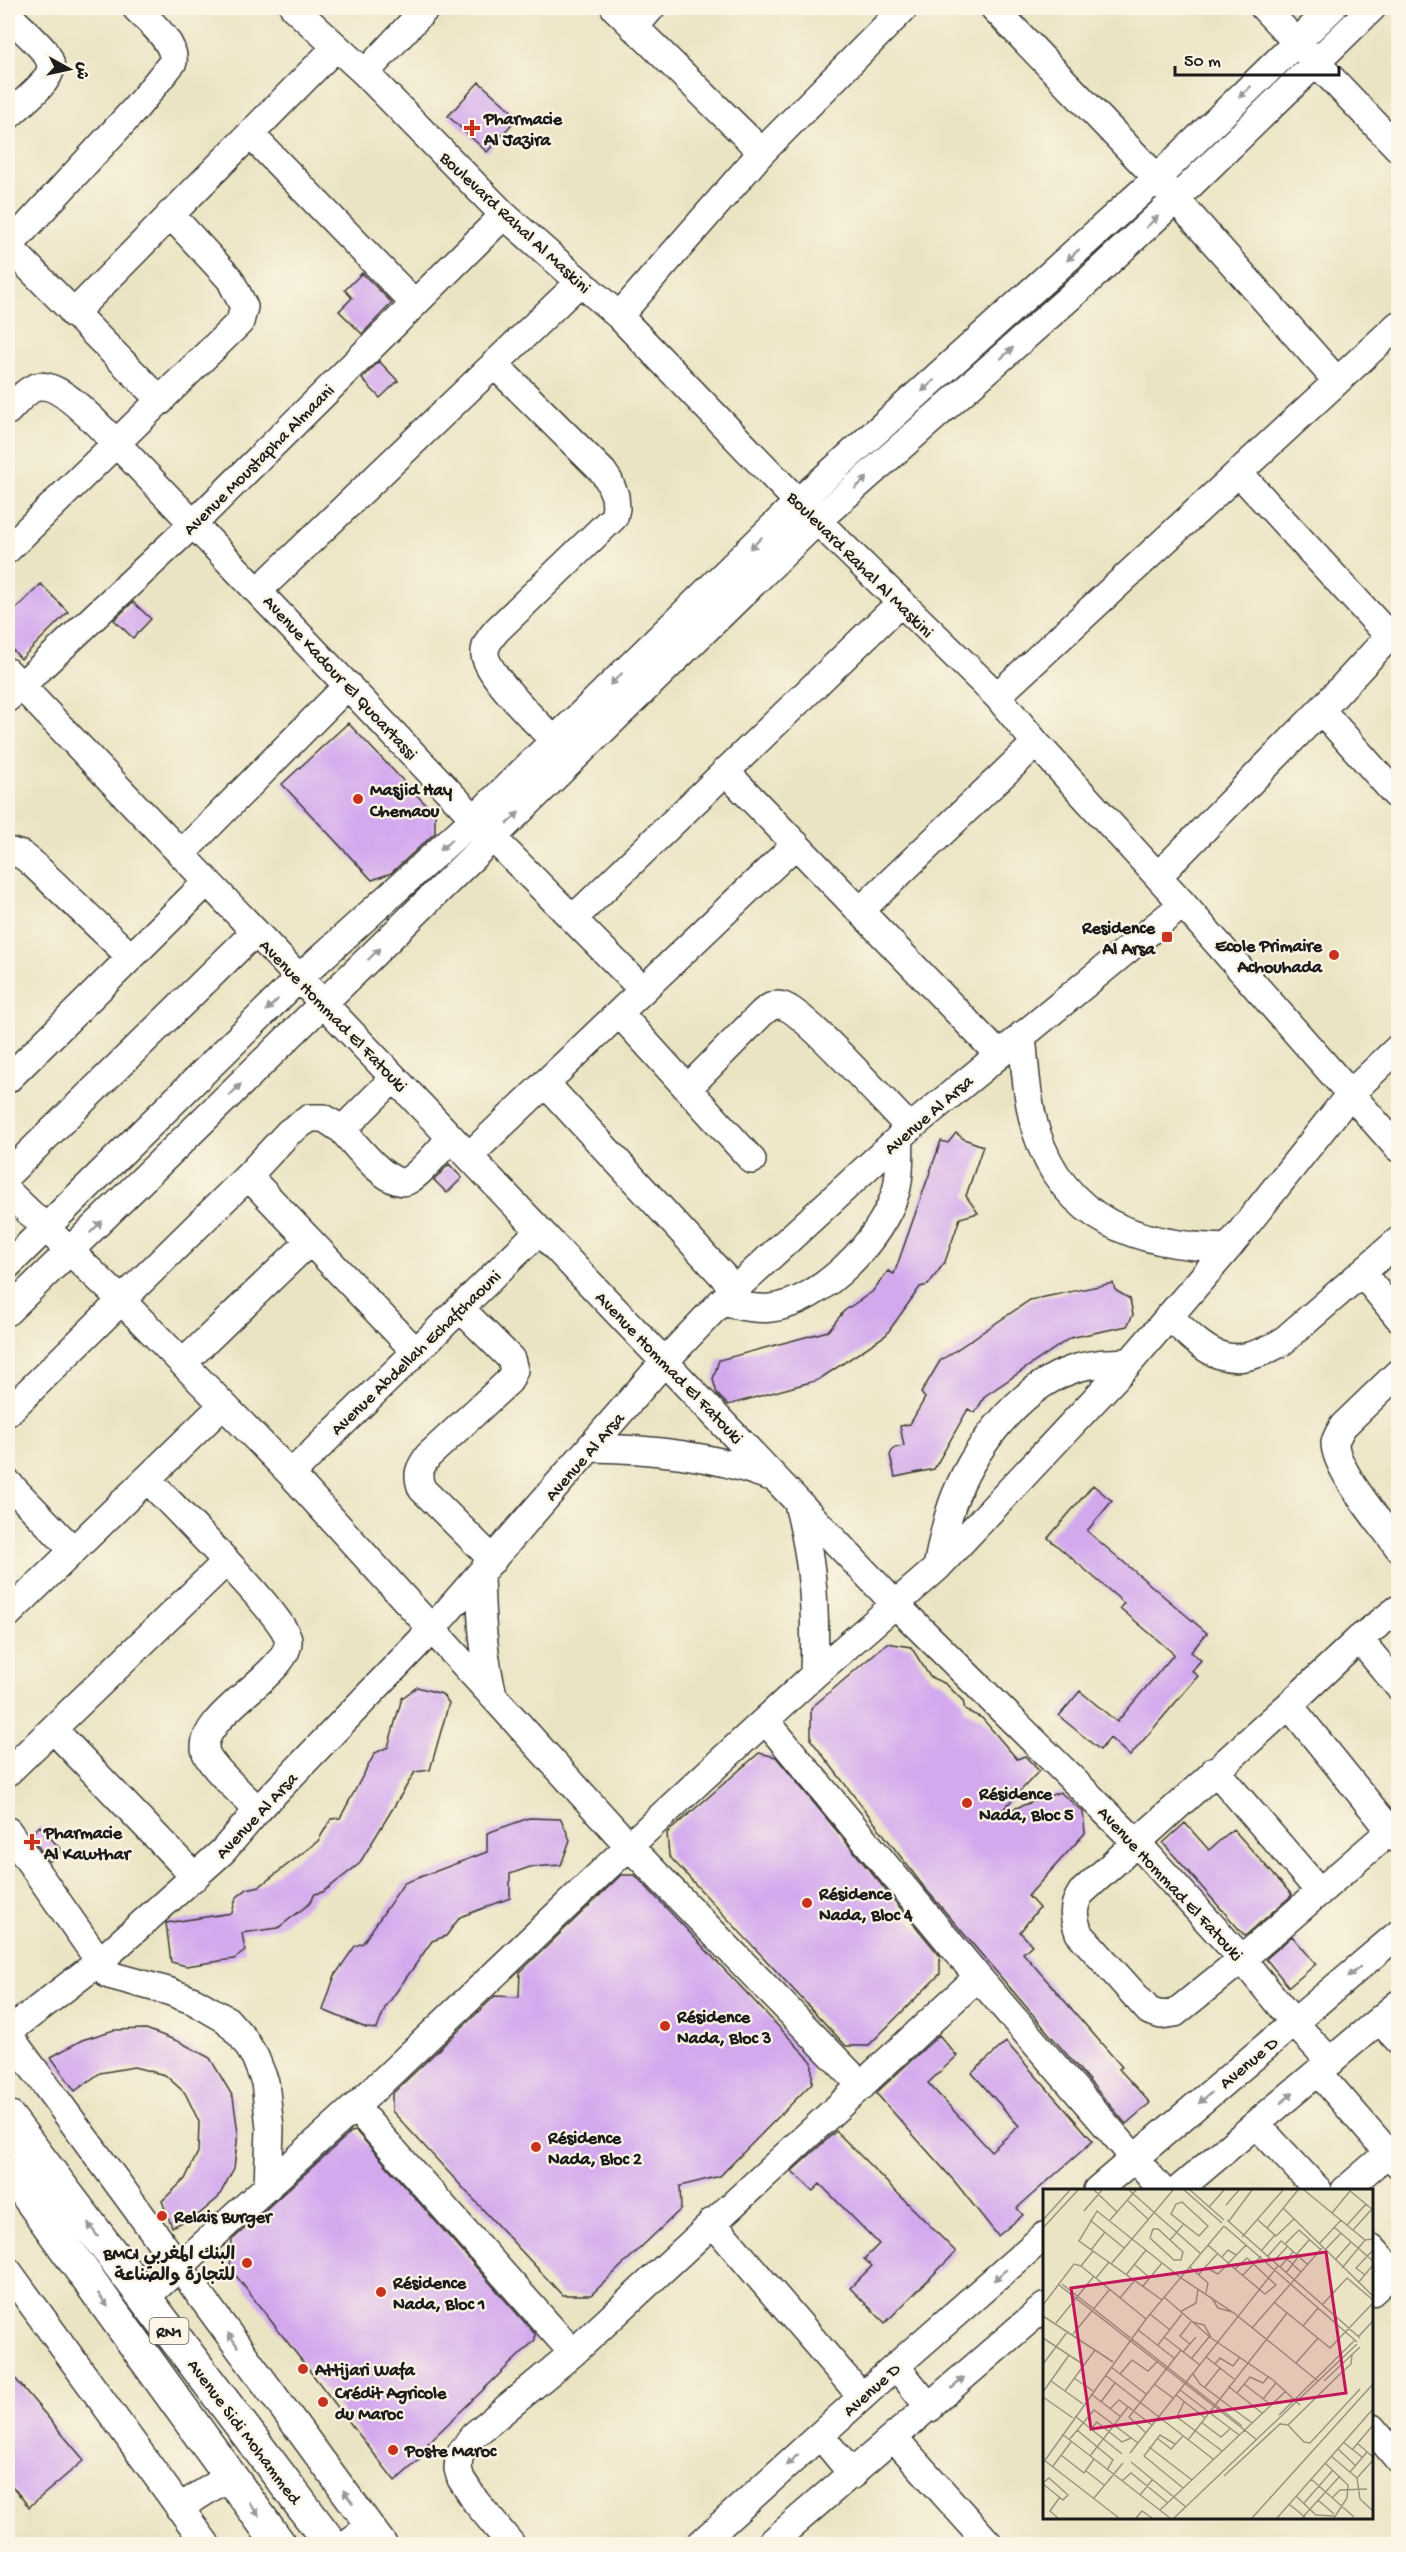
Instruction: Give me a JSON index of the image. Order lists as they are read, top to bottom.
{
  "streets": {
    "main road": ["RN1", "Avenue Sidi Mohammed"],
    "street": [
      "Boulevard Rahal Al Maskini",
      "Avenue Moustapha Almaani",
      "Avenue Kadour El Quoartassi",
      "Avenue Hommad El Fatouki",
      "Avenue Al Arsa",
      "Avenue Abdellah Echafchaouni",
      "Avenue D"
    ]
  },
  "crossings": [
    ["Boulevard Rahal Al Maskini", "Avenue Moustapha Almaani"],
    ["Boulevard Rahal Al Maskini", "Avenue Al Arsa"],
    ["Avenue Moustapha Almaani", "Avenue Kadour El Quoartassi"],
    ["Avenue Moustapha Almaani", "Avenue Hommad El Fatouki"],
    ["Avenue Hommad El Fatouki", "Avenue Al Arsa"],
    ["Avenue Hommad El Fatouki", "Avenue Abdellah Echafchaouni"],
    ["Avenue Hommad El Fatouki", "Avenue D"]
  ],
  "places": {
    "health": ["Pharmacie Al Jazira", "Pharmacie Al Kawthar"],
    "other": [
      "Masjid Hay Chemaou",
      "Ecole Primaire Achouhada",
      "Résidence Nada, Bloc 5",
      "Résidence Nada, Bloc 4",
      "Résidence Nada, Bloc 3",
      "Résidence Nada, Bloc 2",
      "Relais Burger",
      "BMCI البنك المغربي للتجارة والصناعة",
      "Résidence Nada, Bloc 1",
      "Attijari Wafa",
      "Crédit Agricole du Maroc",
      "Poste Maroc"
    ],
    "transit": ["Residence Al Arsa"]
  },
  "scale_bar": "50 m",
  "north": "right"
}
